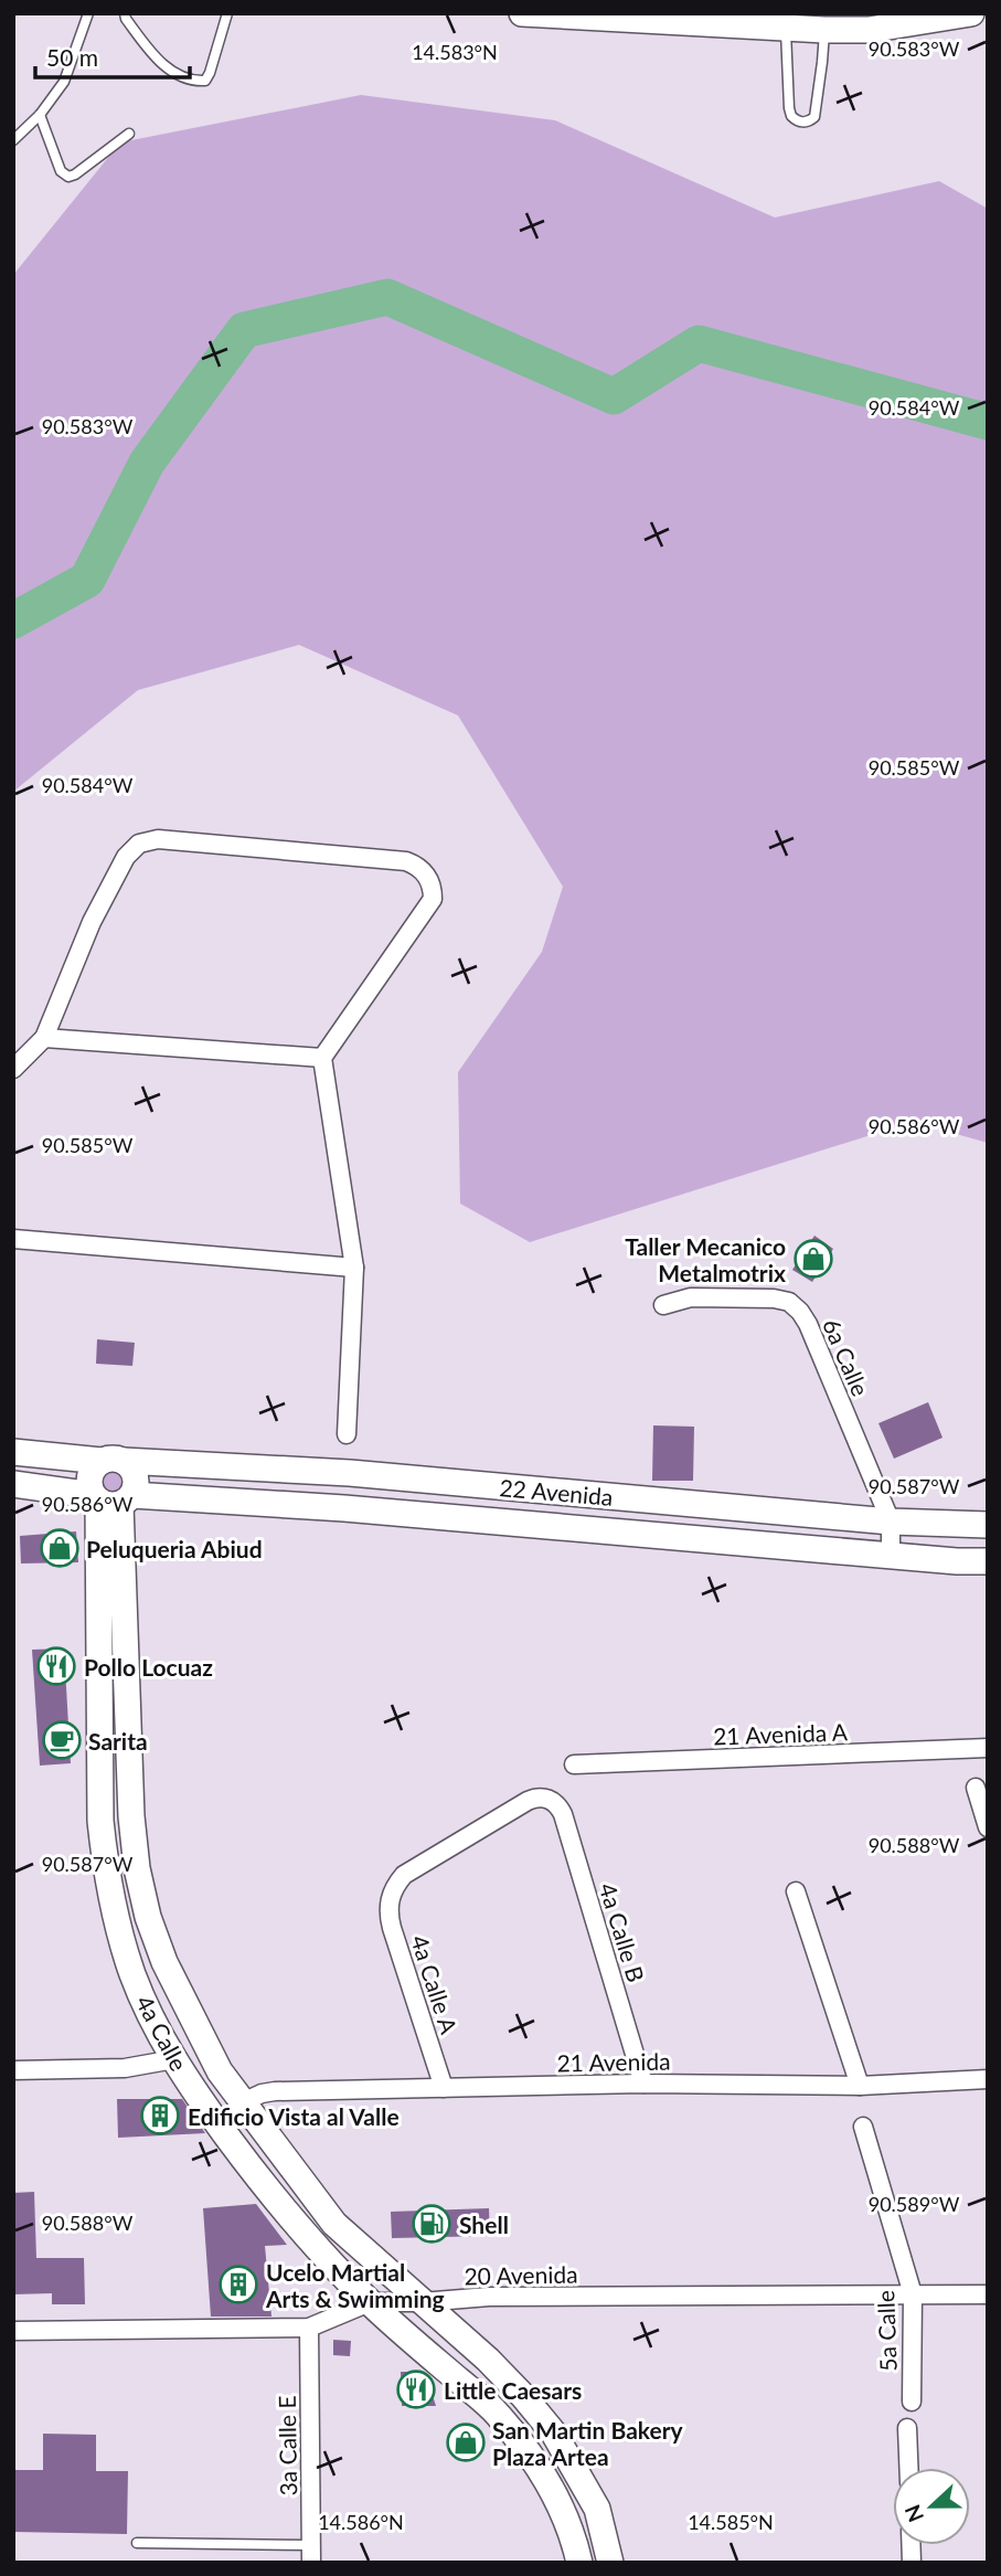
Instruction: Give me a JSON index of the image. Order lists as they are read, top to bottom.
{
  "streets": {
    "main road": ["22 Avenida", "4a Calle"],
    "street": [
      "6a Calle",
      "21 Avenida A",
      "4a Calle B",
      "4a Calle A",
      "21 Avenida",
      "20 Avenida",
      "5a Calle",
      "3a Calle E"
    ]
  },
  "crossings": [
    ["6a Calle", "22 Avenida"],
    ["22 Avenida", "4a Calle"],
    ["4a Calle B", "4a Calle A"],
    ["4a Calle B", "21 Avenida"],
    ["4a Calle A", "21 Avenida"],
    ["4a Calle", "21 Avenida"],
    ["4a Calle", "20 Avenida"],
    ["20 Avenida", "5a Calle"],
    ["20 Avenida", "3a Calle E"]
  ],
  "places": {
    "shop": ["Taller Mecanico Metalmotrix", "Peluqueria Abiud", "San Martin Bakery Plaza Artea"],
    "restaurant": ["Pollo Locuaz", "Little Caesars"],
    "cafe": ["Sarita"],
    "building": ["Edificio Vista al Valle", "Ucelo Martial Arts & Swimming"],
    "fuel station": ["Shell"]
  },
  "scale_bar": "50 m",
  "north": "left",
  "coordinates": [
    "90.583°W",
    "14.583°N",
    "90.584°W",
    "90.585°W",
    "90.586°W",
    "90.587°W",
    "90.588°W",
    "90.589°W",
    "14.586°N",
    "14.585°N"
  ]
}
